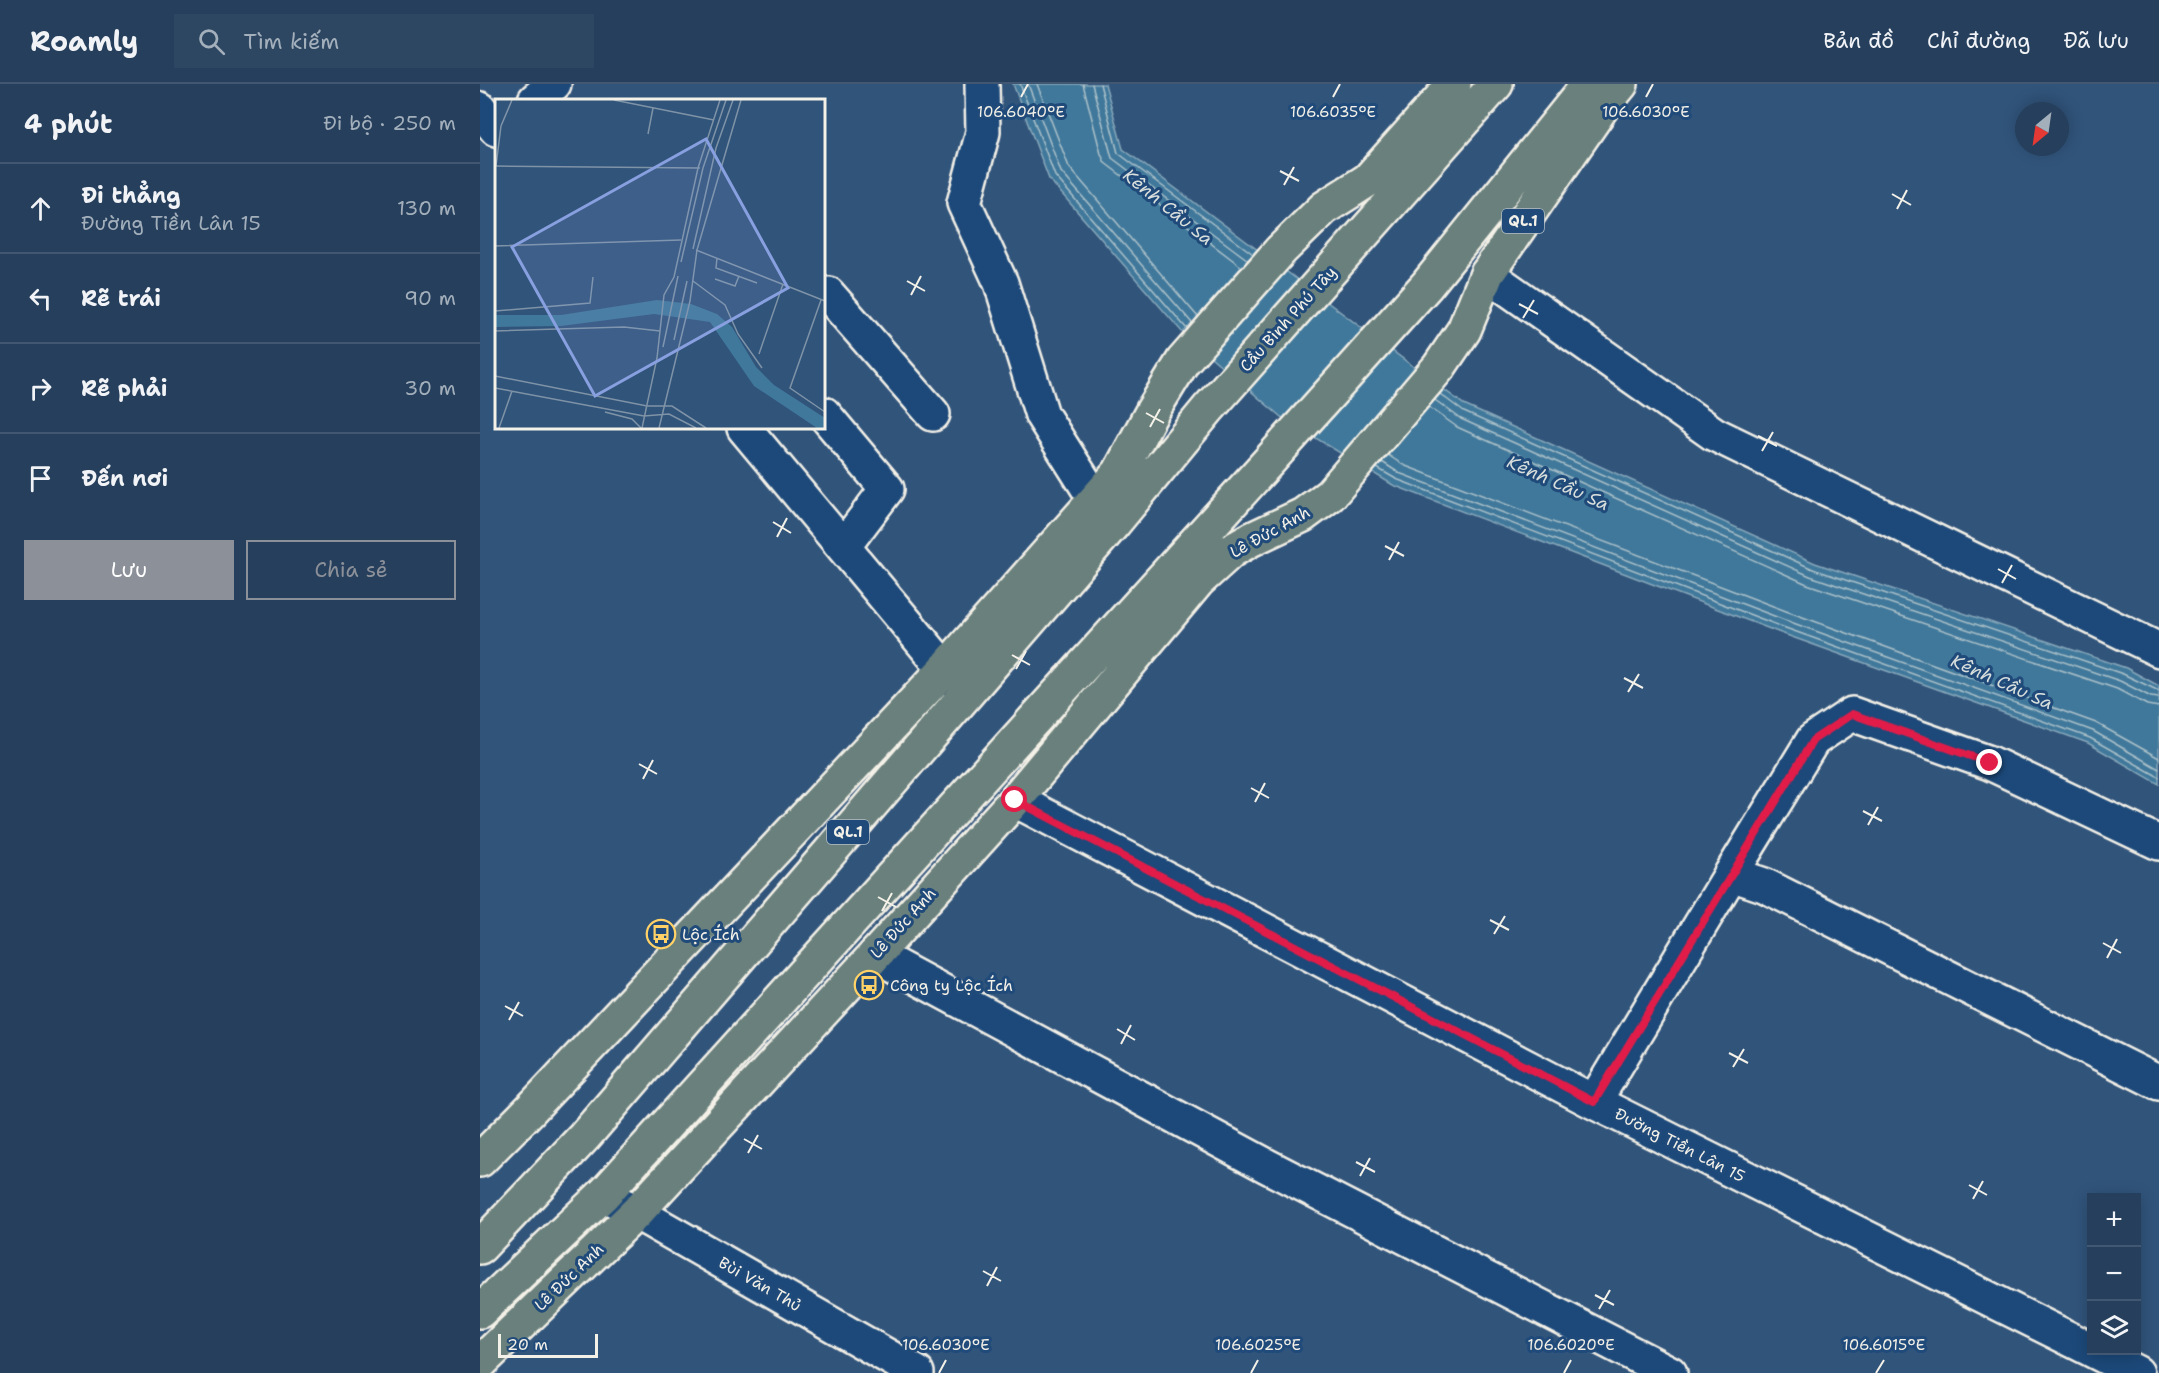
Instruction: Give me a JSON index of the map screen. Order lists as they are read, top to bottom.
{
  "streets": {
    "highway": ["QL.1", "Cầu Bình Phú Tây", "Lê Đức Anh"],
    "street": ["Đường Tiền Lân 15", "Bùi Văn Thủ"]
  },
  "crossings": [
    ["QL.1", "Cầu Bình Phú Tây"],
    ["QL.1", "Lê Đức Anh"],
    ["QL.1", "Bùi Văn Thủ"],
    ["Lê Đức Anh", "Đường Tiền Lân 15"],
    ["Lê Đức Anh", "Bùi Văn Thủ"]
  ],
  "water": ["Kênh Cầu Sa"],
  "places": {
    "bus stop": ["Lộc Ích", "Công ty Lộc Ích"]
  },
  "scale_bar": "20 m",
  "north": "bottom left",
  "page": {
    "header": "Roamly",
    "search": "Tìm kiếm",
    "nav": ["Bản đồ", "Chỉ đường", "Đã lưu"],
    "heading": ["4 phút", "Đi bộ · 250 m"],
    "list": [
      ["Đi thẳng", "Đường Tiền Lân 15", "130 m"],
      ["Rẽ trái", "90 m"],
      ["Rẽ phải", "30 m"],
      "Đến nơi"
    ],
    "buttons": ["Lưu", "Chia sẻ"],
    "map_buttons": ["+", "−"],
    "scale": "20 m"
  },
  "coordinates": [
    "106.6040°E",
    "106.6035°E",
    "106.6030°E",
    "106.6025°E",
    "106.6020°E",
    "106.6015°E"
  ]
}
